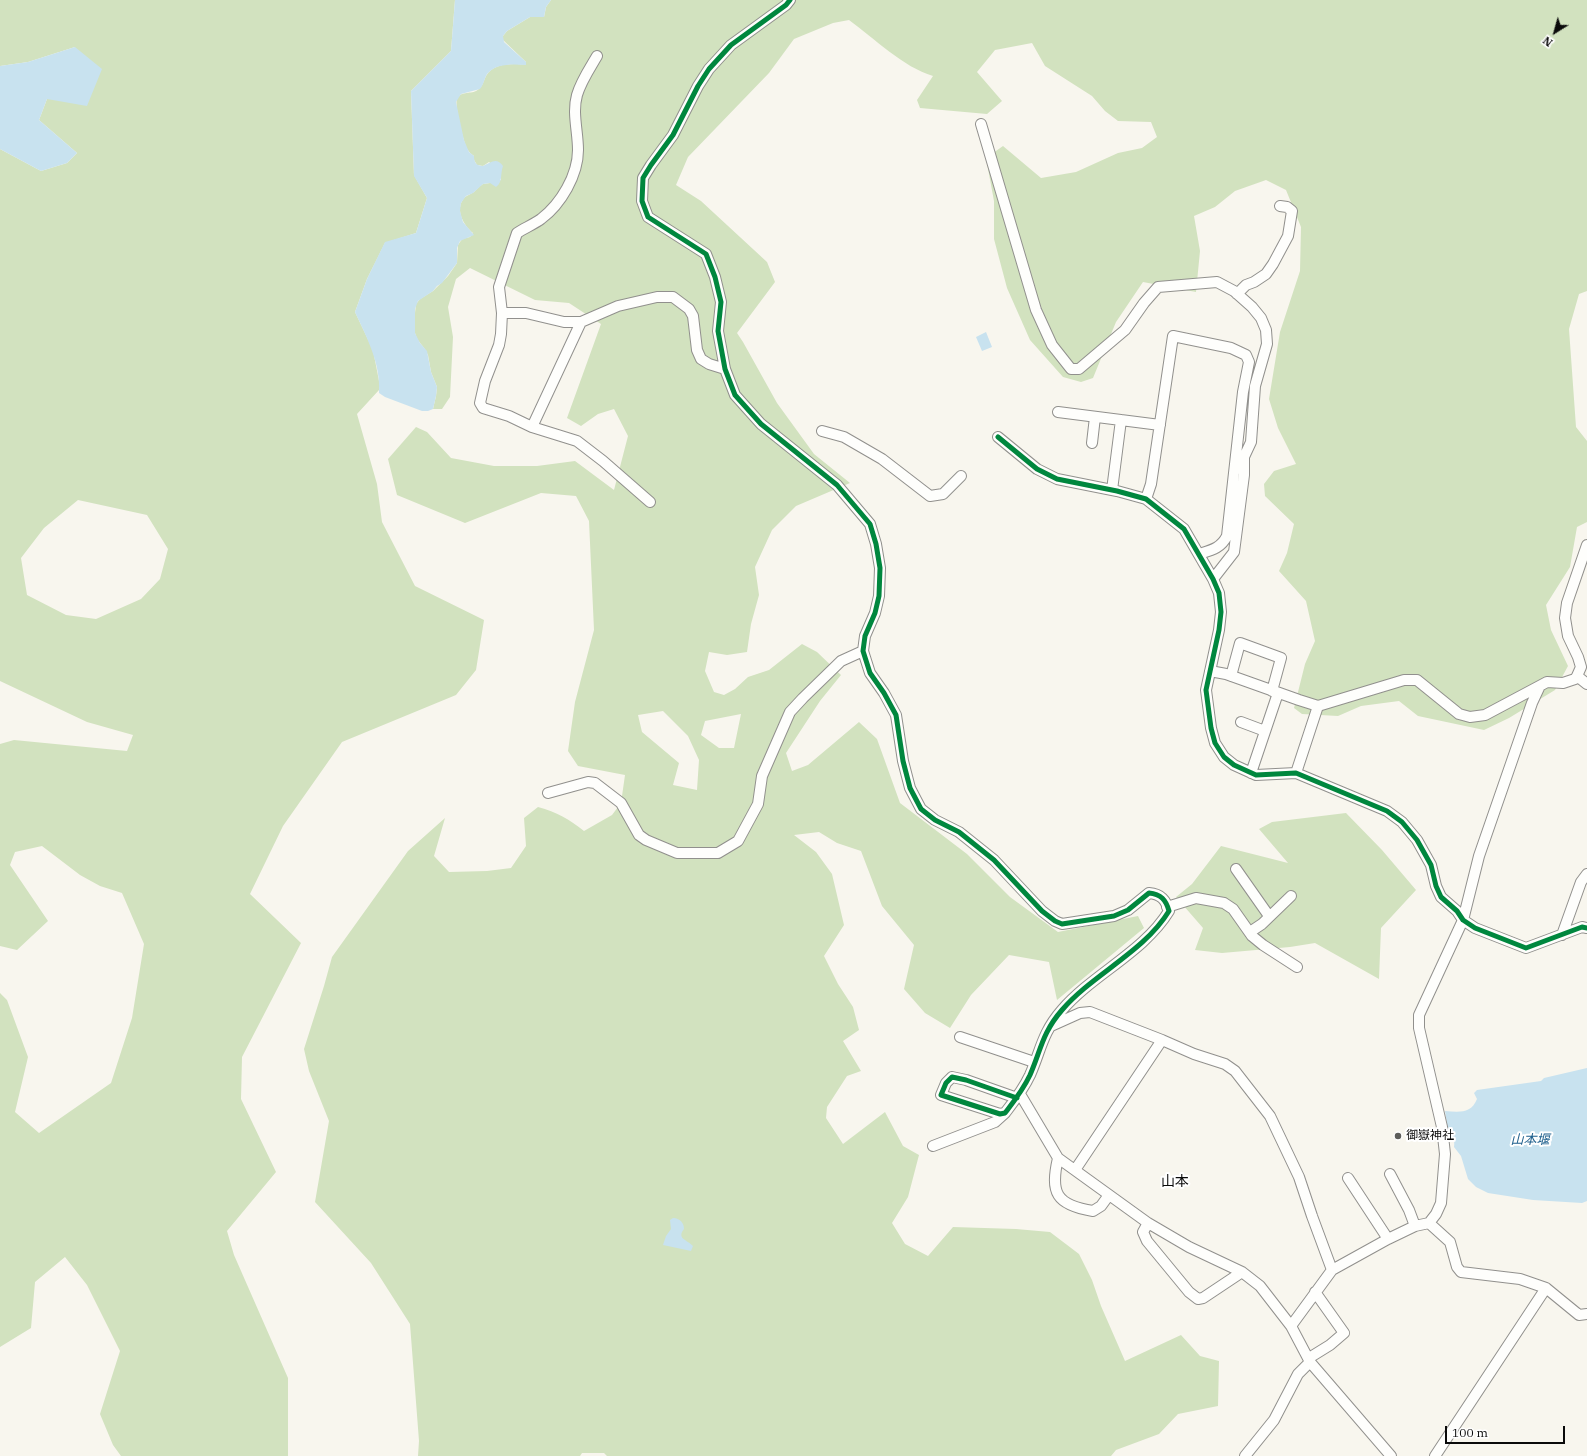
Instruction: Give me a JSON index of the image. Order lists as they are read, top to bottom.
{
  "districts": ["山本"],
  "water": ["山本堰"],
  "places": ["御嶽神社"],
  "scale_bar": "100 m",
  "north": "bottom left"
}
